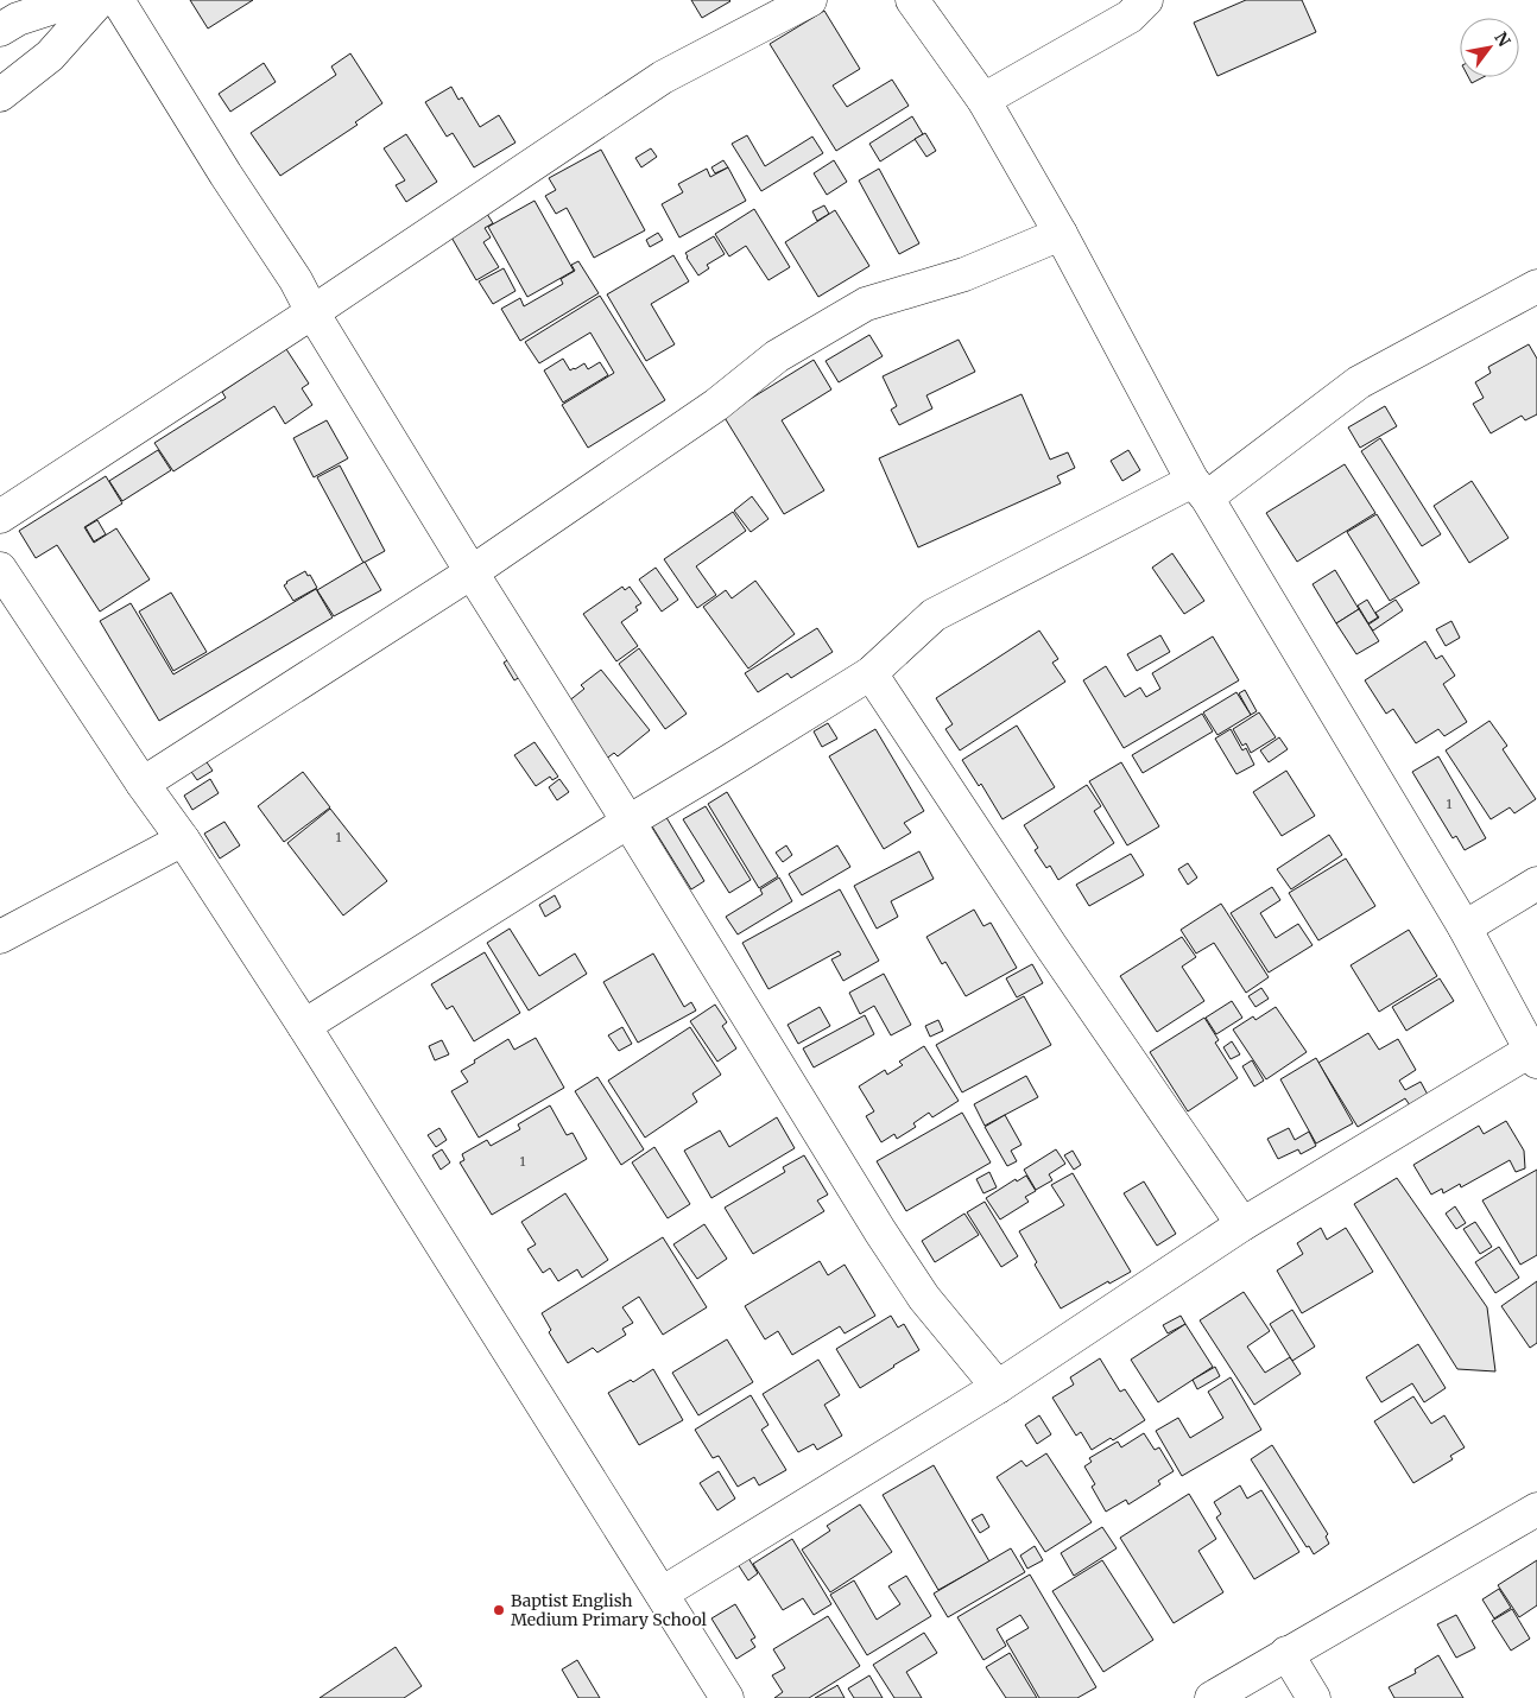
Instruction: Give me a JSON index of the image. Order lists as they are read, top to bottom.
{
  "places": ["Baptist English Medium Primary School"],
  "house_numbers": ["1", "1", "1"],
  "north": "top right"
}
